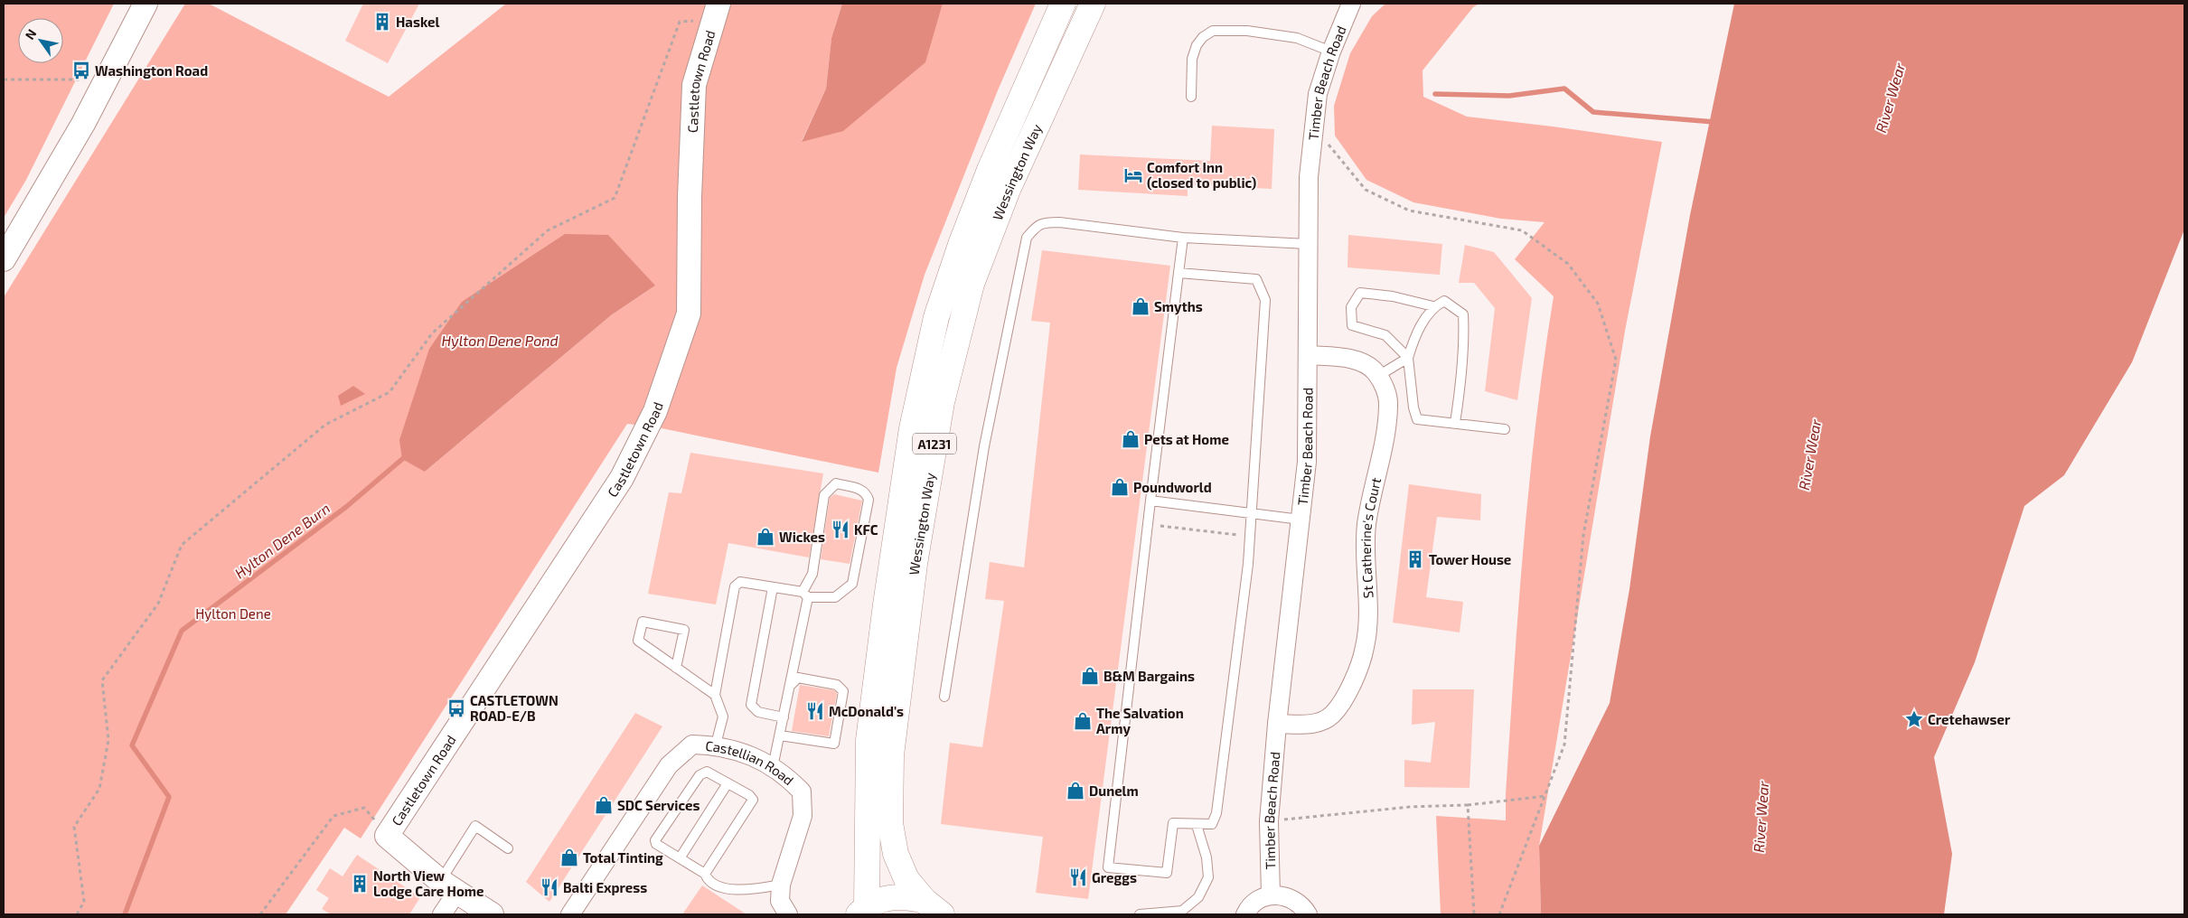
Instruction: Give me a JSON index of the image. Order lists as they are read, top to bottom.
{
  "streets": {
    "highway": ["Wessington Way", "A1231"],
    "street": [
      "Castletown Road",
      "Timber Beach Road",
      "St Catherine's Court",
      "Castellian Road"
    ]
  },
  "crossings": [
    ["Timber Beach Road", "St Catherine's Court"]
  ],
  "water": ["River Wear", "Hylton Dene Pond", "Hylton Dene Burn"],
  "parks": ["Hylton Dene"],
  "places": {
    "building": ["Haskel", "Tower House", "North View Lodge Care Home"],
    "bus stop": ["Washington Road", "CASTLETOWN ROAD-E/B"],
    "hotel": ["Comfort Inn (closed to public)"],
    "shop": [
      "Smyths",
      "Pets at Home",
      "Poundworld",
      "Wickes",
      "B&M Bargains",
      "The Salvation Army",
      "Dunelm",
      "SDC Services",
      "Total Tinting"
    ],
    "restaurant": [
      "KFC",
      "McDonald's",
      "Greggs",
      "Balti Express"
    ],
    "place": ["Cretehawser"]
  },
  "north": "top left"
}
